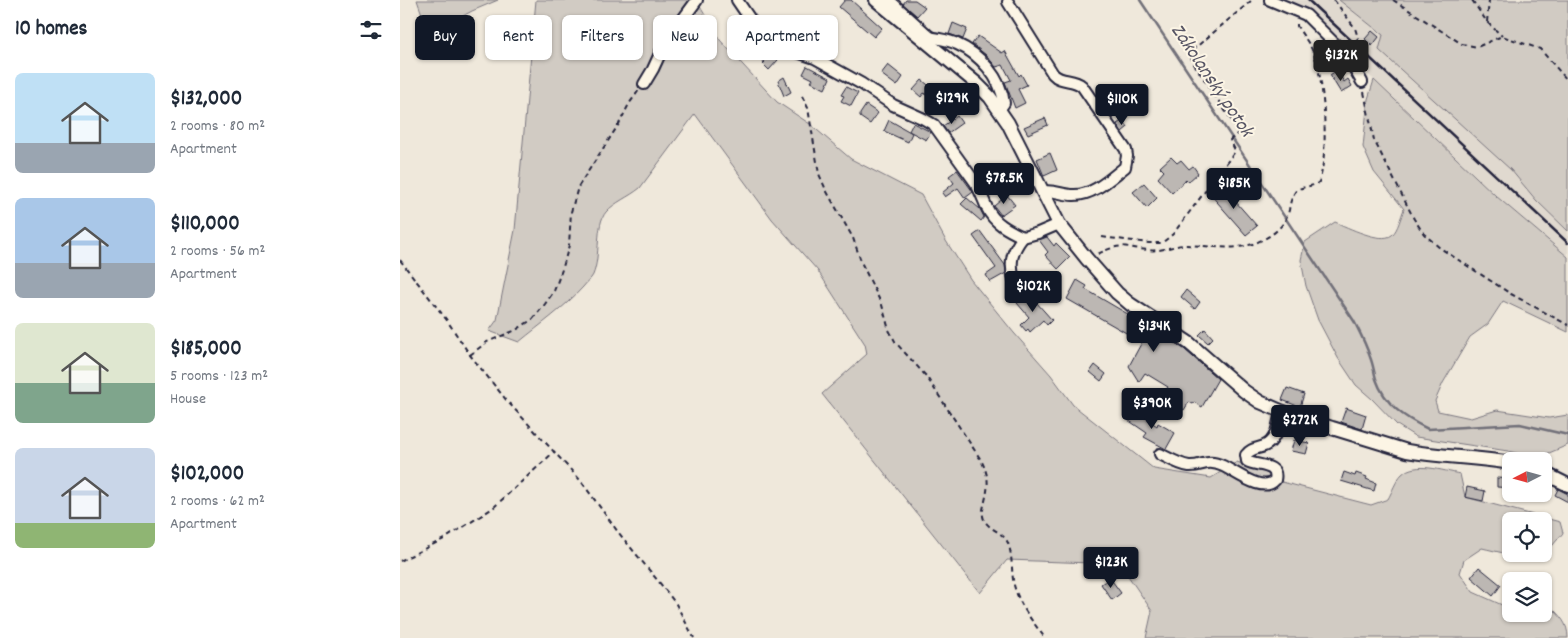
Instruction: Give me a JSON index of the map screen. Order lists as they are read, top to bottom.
{
  "water": ["Zákolanský potok"],
  "north": "left",
  "page": {
    "heading": "10 homes",
    "chip": [
      "Buy",
      "Rent",
      "Filters",
      "New",
      "Apartment"
    ],
    "price": [
      "$132K",
      "$129K",
      "$110K",
      "$78.5K",
      "$185K",
      "$102K",
      "$134K",
      "$390K",
      "$272K",
      "$123K"
    ],
    "list": [
      {
        "name": "$132,000",
        "note": "2 rooms · 80 m² · Apartment"
      },
      {
        "name": "$110,000",
        "note": "2 rooms · 56 m² · Apartment"
      },
      {
        "name": "$185,000",
        "note": "5 rooms · 123 m² · House"
      },
      {
        "name": "$102,000",
        "note": "2 rooms · 62 m² · Apartment"
      }
    ]
  }
}
